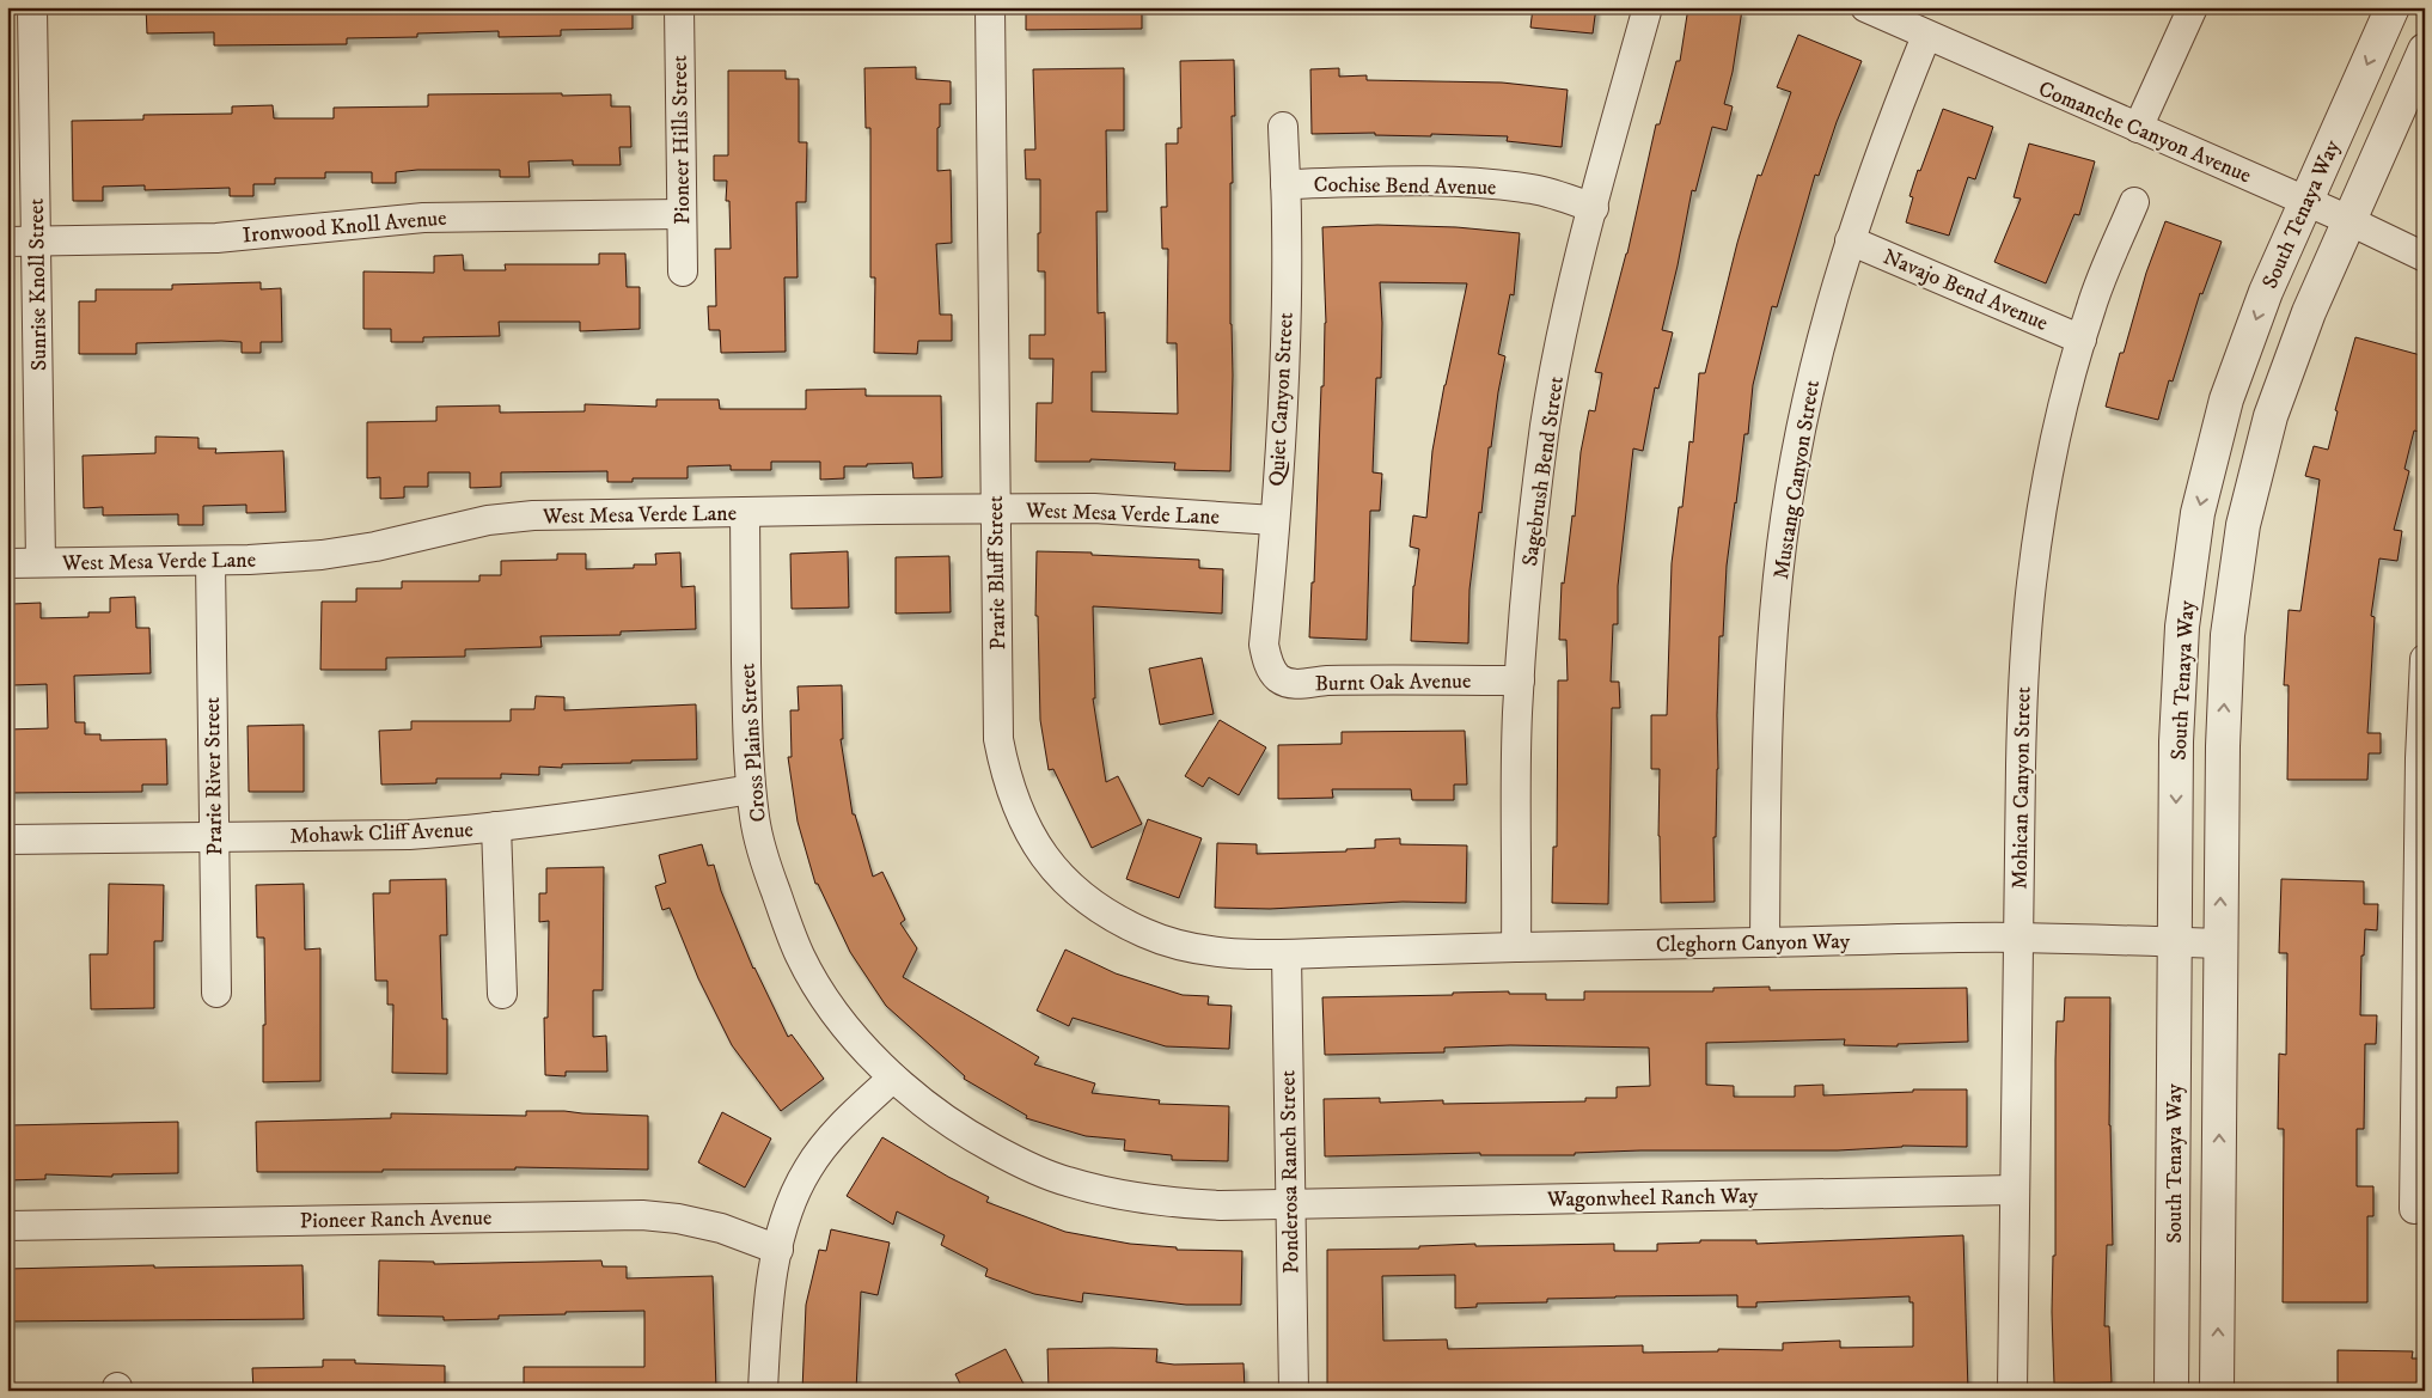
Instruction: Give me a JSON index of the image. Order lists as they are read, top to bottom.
{
  "streets": {
    "street": [
      "Comanche Canyon Avenue",
      "Pioneer Hills Street",
      "Cochise Bend Avenue",
      "South Tenaya Way",
      "Ironwood Knoll Avenue",
      "Sunrise Knoll Street",
      "Navajo Bend Avenue",
      "Quiet Canyon Street",
      "Sagebrush Bend Street",
      "Mustang Canyon Street",
      "West Mesa Verde Lane",
      "Prarie Bluff Street",
      "Burnt Oak Avenue",
      "Cross Plains Street",
      "Prarie River Street",
      "Mohican Canyon Street",
      "Mohawk Cliff Avenue",
      "Cleghorn Canyon Way",
      "Ponderosa Ranch Street",
      "Wagonwheel Ranch Way",
      "Pioneer Ranch Avenue"
    ]
  },
  "crossings": [
    ["Comanche Canyon Avenue", "South Tenaya Way"],
    ["Comanche Canyon Avenue", "Mustang Canyon Street"],
    ["Pioneer Hills Street", "Ironwood Knoll Avenue"],
    ["Cochise Bend Avenue", "Quiet Canyon Street"],
    ["Cochise Bend Avenue", "Sagebrush Bend Street"],
    ["South Tenaya Way", "Cleghorn Canyon Way"],
    ["Ironwood Knoll Avenue", "Sunrise Knoll Street"],
    ["Sunrise Knoll Street", "West Mesa Verde Lane"],
    ["Navajo Bend Avenue", "Mustang Canyon Street"],
    ["Navajo Bend Avenue", "Mohican Canyon Street"],
    ["Quiet Canyon Street", "West Mesa Verde Lane"],
    ["Quiet Canyon Street", "Burnt Oak Avenue"],
    ["Sagebrush Bend Street", "Burnt Oak Avenue"],
    ["Sagebrush Bend Street", "Cleghorn Canyon Way"],
    ["Mustang Canyon Street", "Cleghorn Canyon Way"],
    ["West Mesa Verde Lane", "Prarie Bluff Street"],
    ["West Mesa Verde Lane", "Cross Plains Street"],
    ["West Mesa Verde Lane", "Prarie River Street"],
    ["Prarie Bluff Street", "Cleghorn Canyon Way"],
    ["Prarie Bluff Street", "Ponderosa Ranch Street"],
    ["Cross Plains Street", "Mohawk Cliff Avenue"],
    ["Cross Plains Street", "Ponderosa Ranch Street"],
    ["Cross Plains Street", "Wagonwheel Ranch Way"],
    ["Prarie River Street", "Mohawk Cliff Avenue"],
    ["Mohican Canyon Street", "Cleghorn Canyon Way"],
    ["Mohican Canyon Street", "Wagonwheel Ranch Way"],
    ["Cleghorn Canyon Way", "Ponderosa Ranch Street"],
    ["Ponderosa Ranch Street", "Wagonwheel Ranch Way"]
  ]
}
